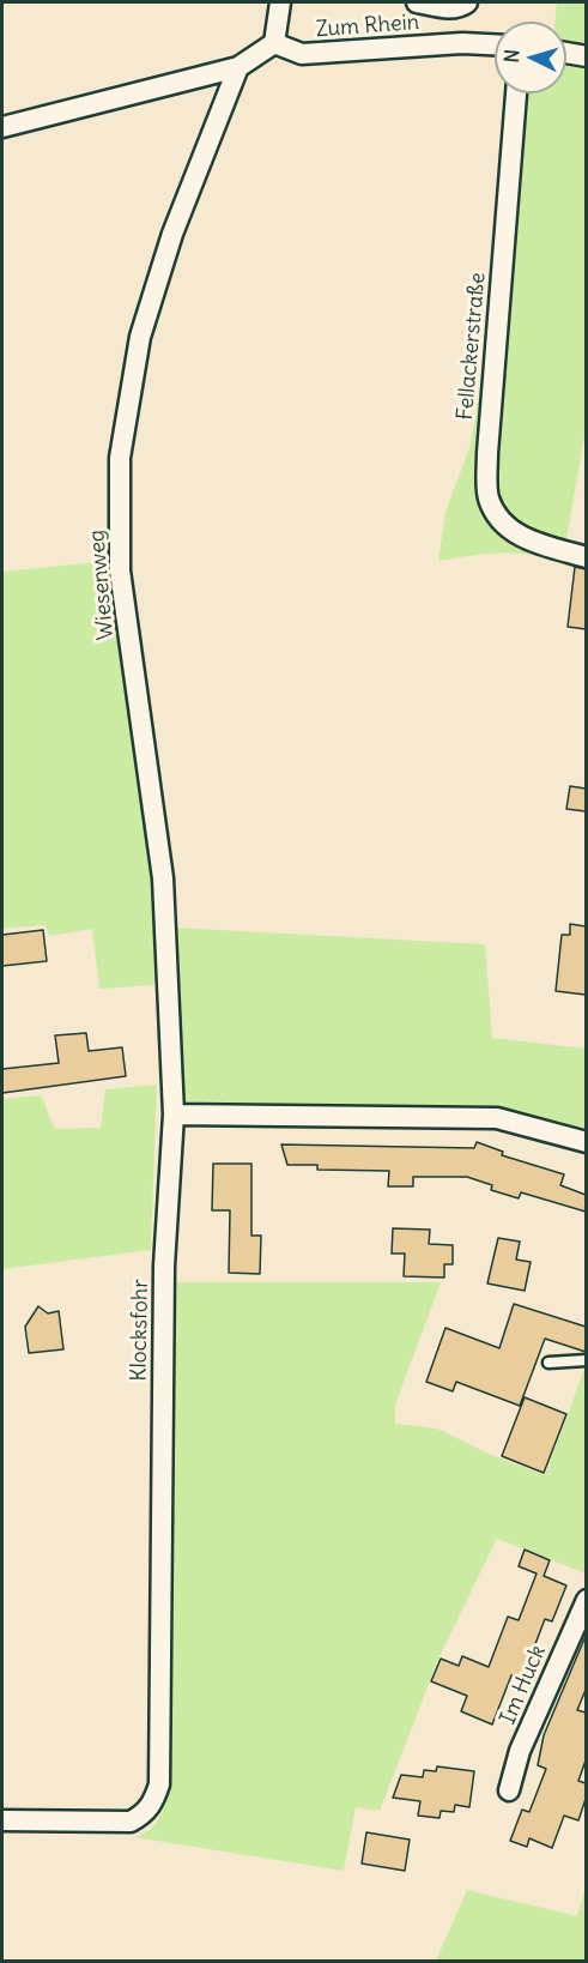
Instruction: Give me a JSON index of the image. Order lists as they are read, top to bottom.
{
  "streets": {
    "street": [
      "Zum Rhein",
      "Fellackerstraße",
      "Wiesenweg",
      "Klocksfohr",
      "Im Huck"
    ]
  },
  "crossings": [
    ["Wiesenweg", "Klocksfohr"]
  ],
  "north": "left"
}
